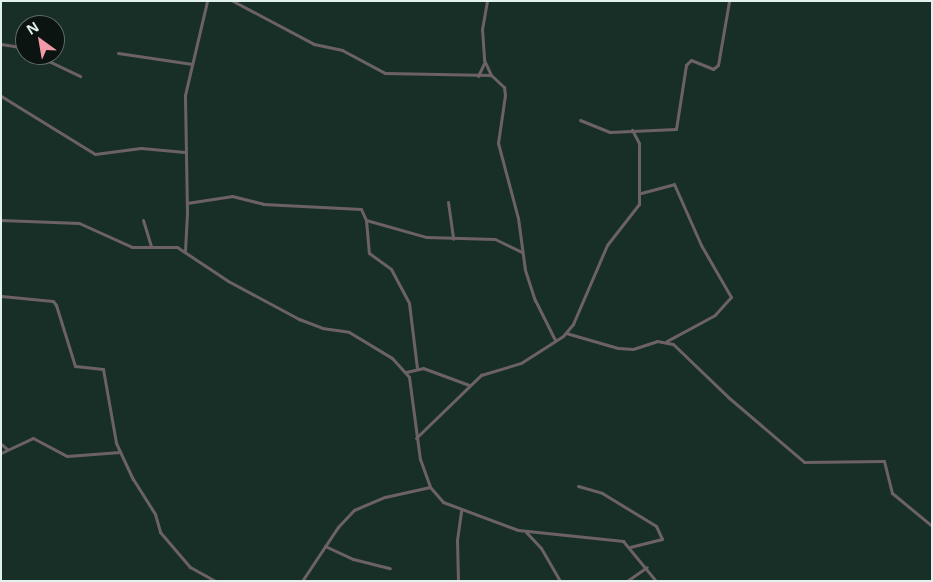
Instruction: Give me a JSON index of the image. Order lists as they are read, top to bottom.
{
  "north": "top left"
}
